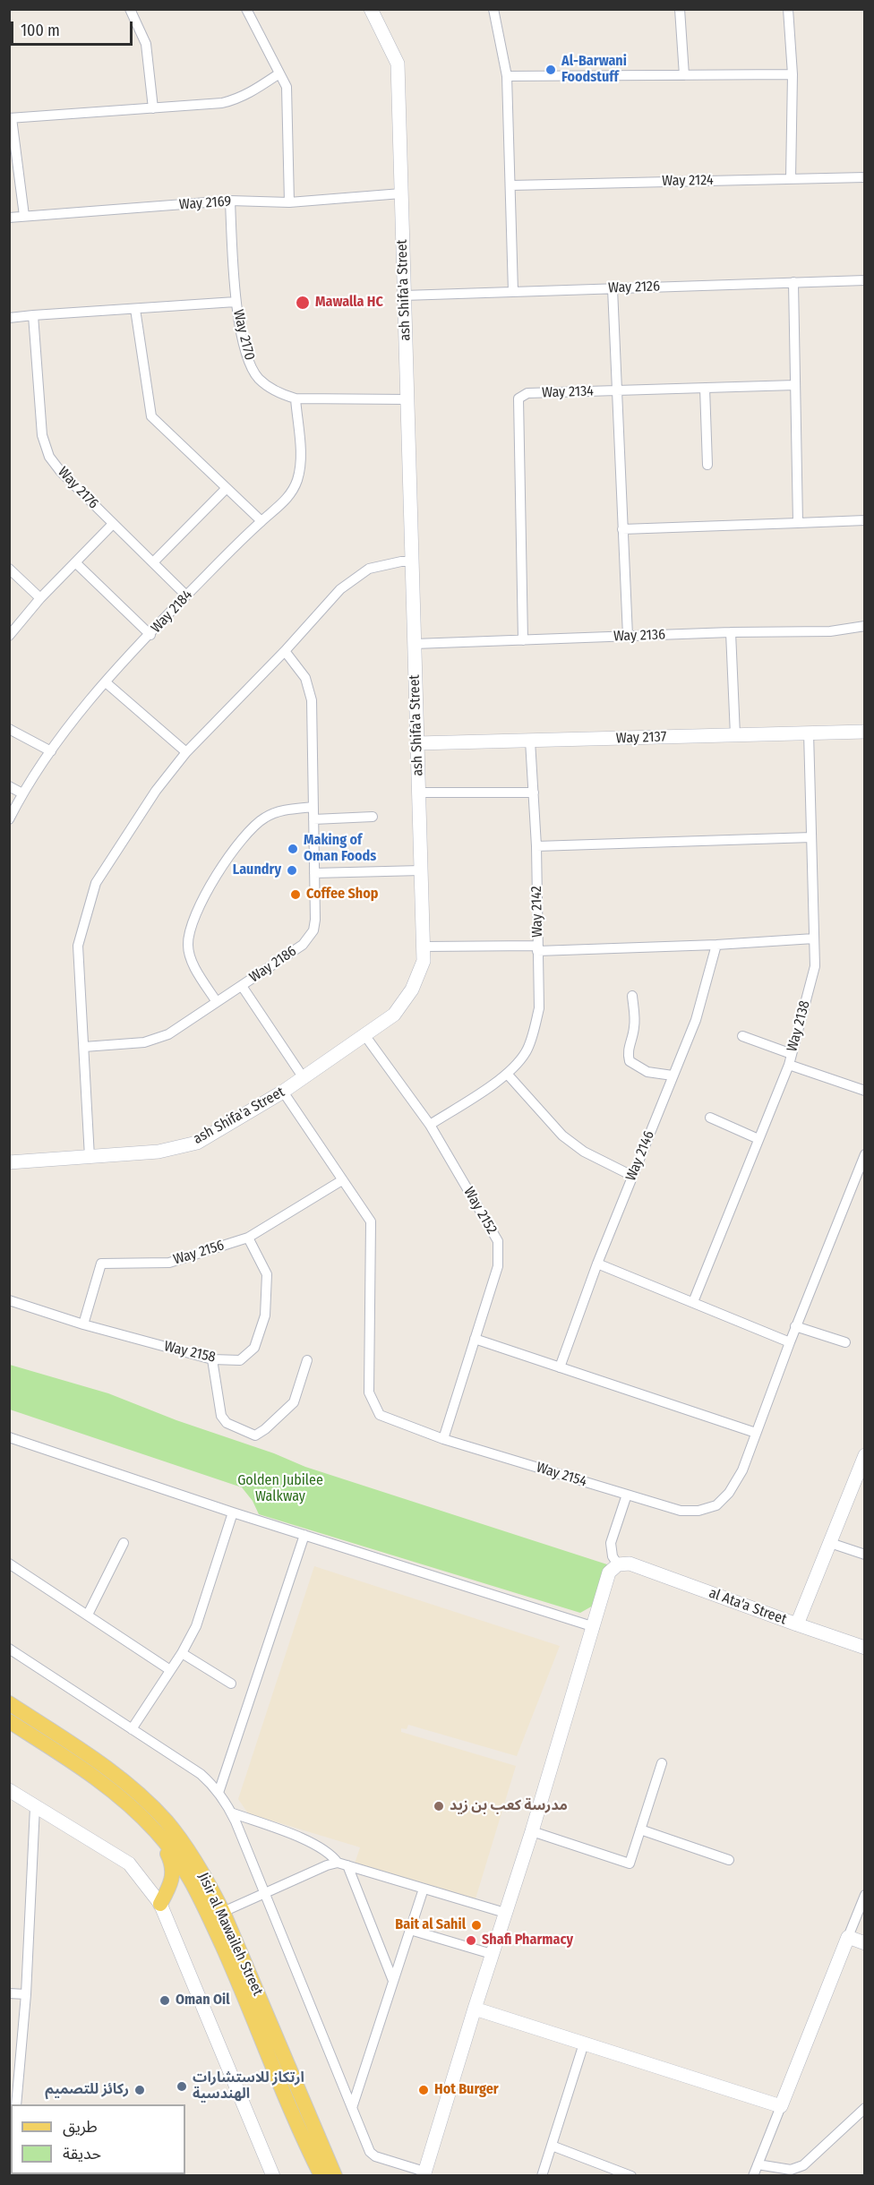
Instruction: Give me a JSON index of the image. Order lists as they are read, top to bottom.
{
  "streets": {
    "main road": ["Jisir al Mawaileh Street"],
    "street": [
      "Way 2124",
      "Way 2169",
      "Way 2126",
      "ash Shifa'a Street",
      "Way 2170",
      "Way 2134",
      "Way 2176",
      "Way 2184",
      "Way 2136",
      "Way 2137",
      "Way 2142",
      "Way 2186",
      "Way 2138",
      "Way 2146",
      "Way 2152",
      "Way 2156",
      "Way 2158",
      "Way 2154",
      "al Ata'a Street"
    ]
  },
  "crossings": [
    ["Way 2169", "ash Shifa'a Street"],
    ["Way 2169", "Way 2170"],
    ["Way 2126", "ash Shifa'a Street"],
    ["ash Shifa'a Street", "Way 2170"],
    ["ash Shifa'a Street", "Way 2136"],
    ["ash Shifa'a Street", "Way 2137"],
    ["ash Shifa'a Street", "Way 2152"],
    ["ash Shifa'a Street", "Way 2154"],
    ["Way 2170", "Way 2184"],
    ["Way 2134", "Way 2136"],
    ["Way 2176", "Way 2184"],
    ["Way 2137", "Way 2142"],
    ["Way 2137", "Way 2138"],
    ["Way 2142", "Way 2152"],
    ["Way 2152", "Way 2154"],
    ["Way 2156", "Way 2158"],
    ["Way 2156", "Way 2154"]
  ],
  "parks": ["Golden Jubilee Walkway"],
  "places": [
    "Al-Barwani Foodstuff",
    "Mawalla HC",
    "Making of Oman Foods",
    "Laundry",
    "Coffee Shop",
    "مدرسة كعب بن زيد",
    "Bait al Sahil",
    "Shafi Pharmacy",
    "Oman Oil",
    "ارتكاز للاستشارات الهندسية",
    "ركائز للتصميم",
    "Hot Burger"
  ],
  "legend": ["طريق", "حديقة"],
  "scale_bar": "100 m"
}
